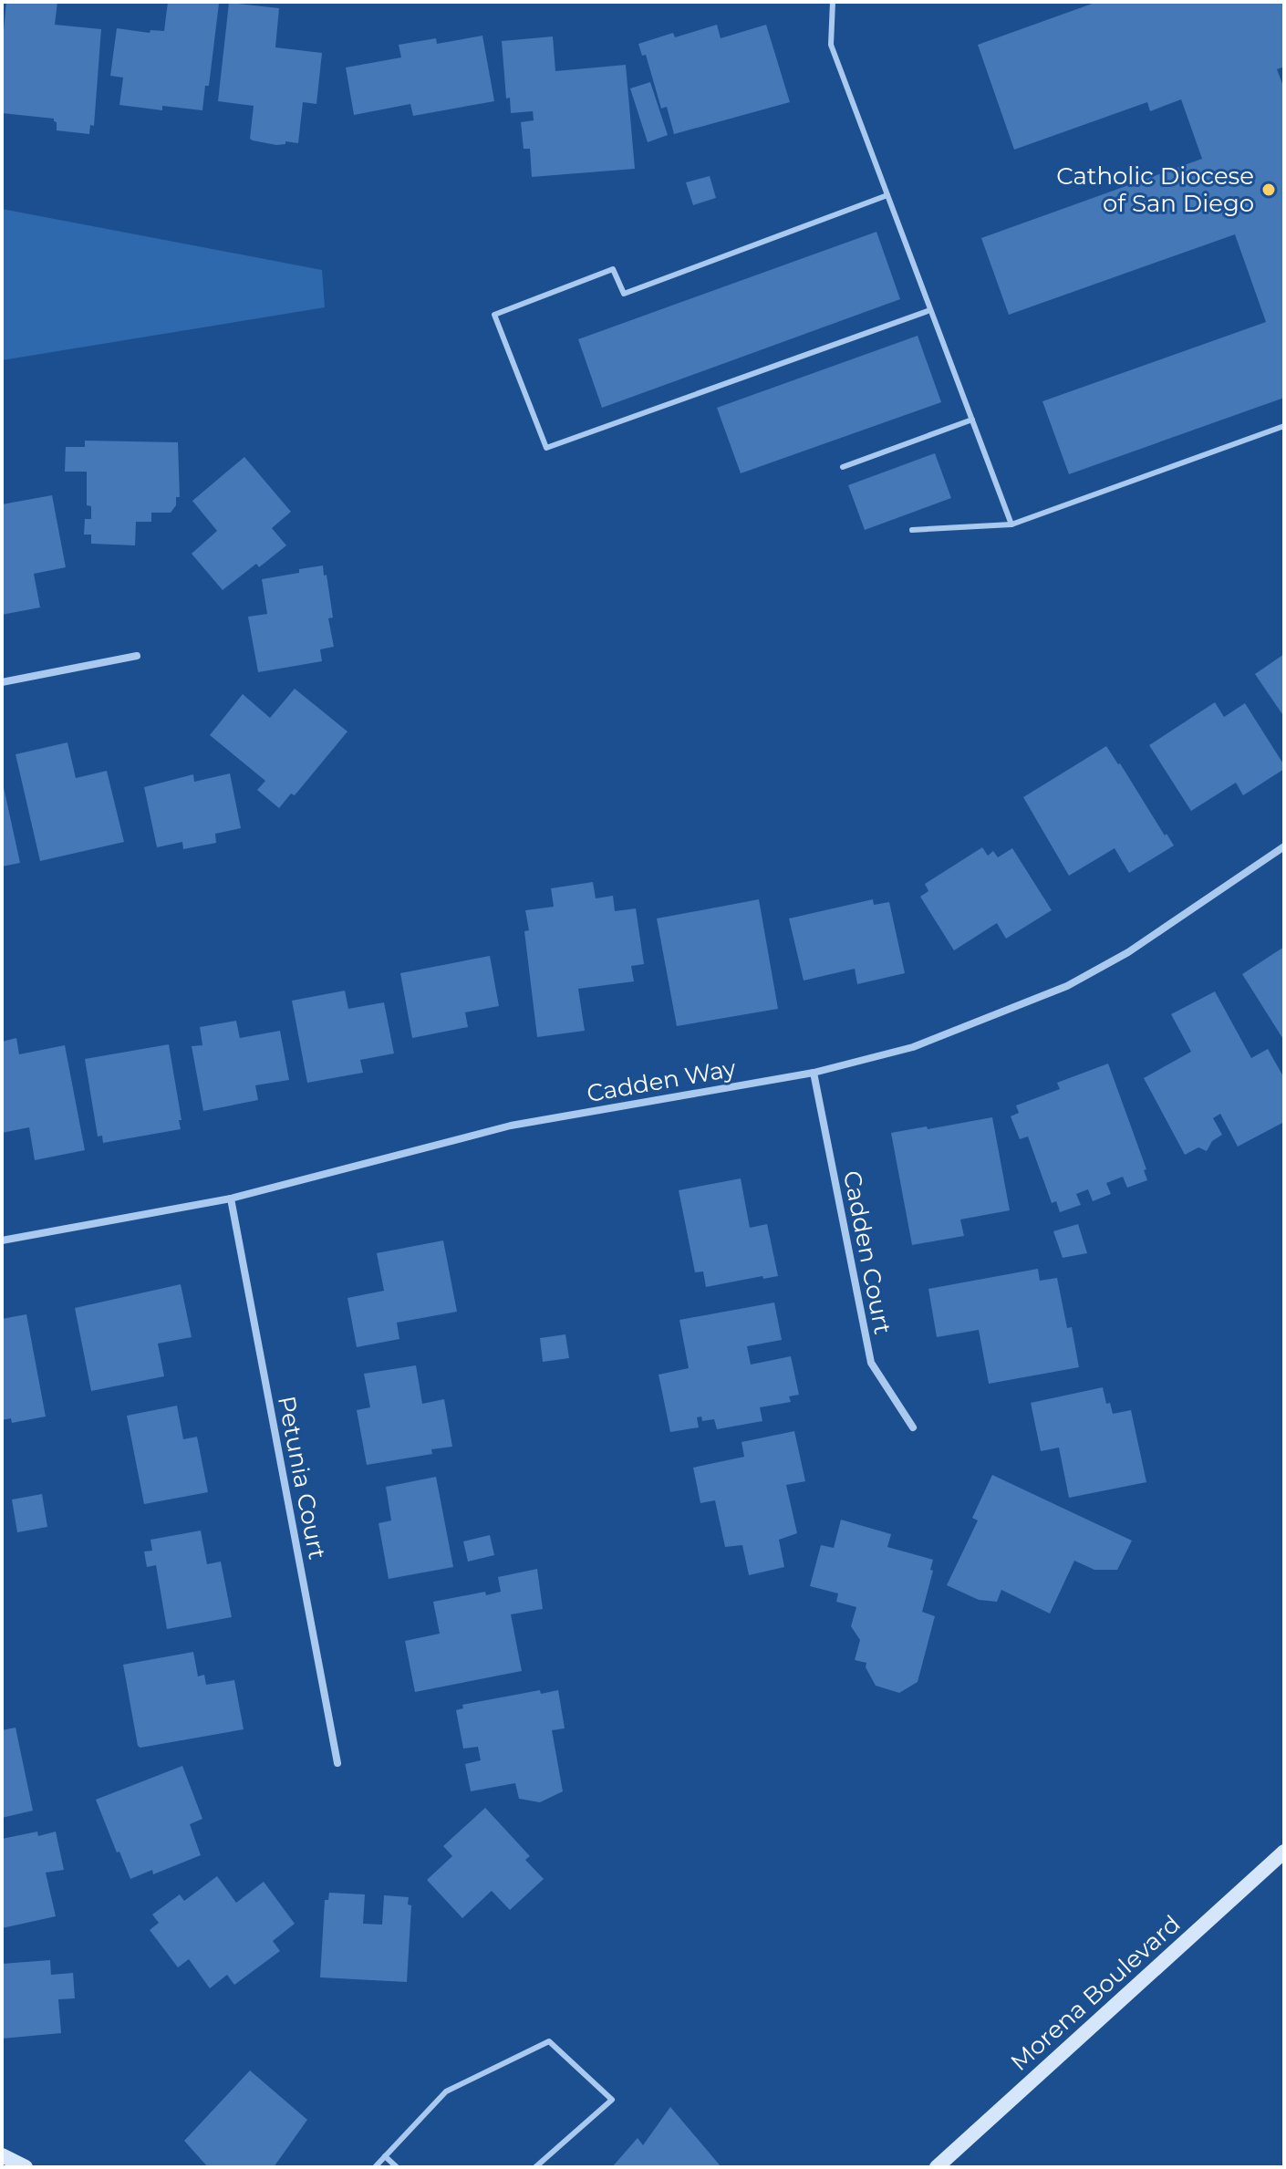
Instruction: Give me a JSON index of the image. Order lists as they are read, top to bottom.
{
  "streets": {
    "main road": ["Morena Boulevard"],
    "street": ["Cadden Way", "Cadden Court", "Petunia Court"]
  },
  "crossings": [
    ["Cadden Way", "Cadden Court"],
    ["Cadden Way", "Petunia Court"]
  ],
  "places": ["Catholic Diocese of San Diego"]
}
